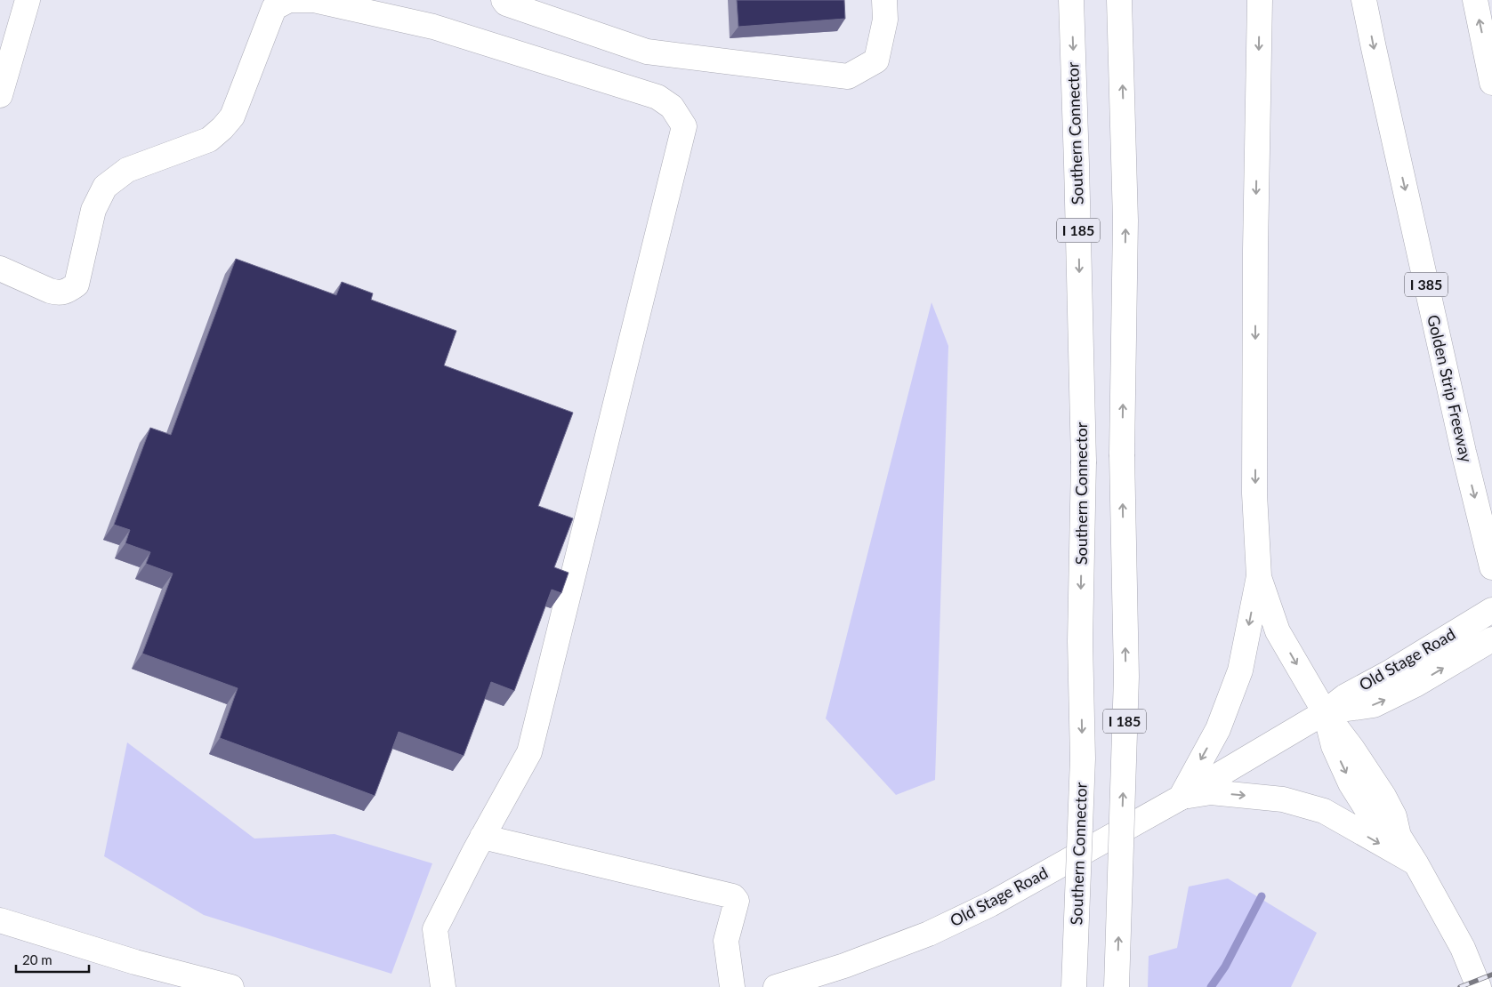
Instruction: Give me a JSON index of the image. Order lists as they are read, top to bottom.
{
  "streets": {
    "main road": [
      "Southern Connector",
      "I 185",
      "I 385",
      "Golden Strip Freeway",
      "Old Stage Road"
    ]
  },
  "scale_bar": "20 m"
}
